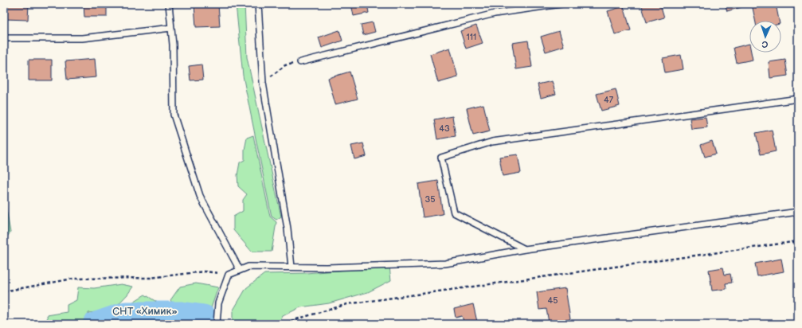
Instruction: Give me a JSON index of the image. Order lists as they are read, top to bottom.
{
  "parks": ["СНТ «Химик»"],
  "house_numbers": [
    "111",
    "47",
    "43",
    "35",
    "45"
  ],
  "north": "bottom"
}
